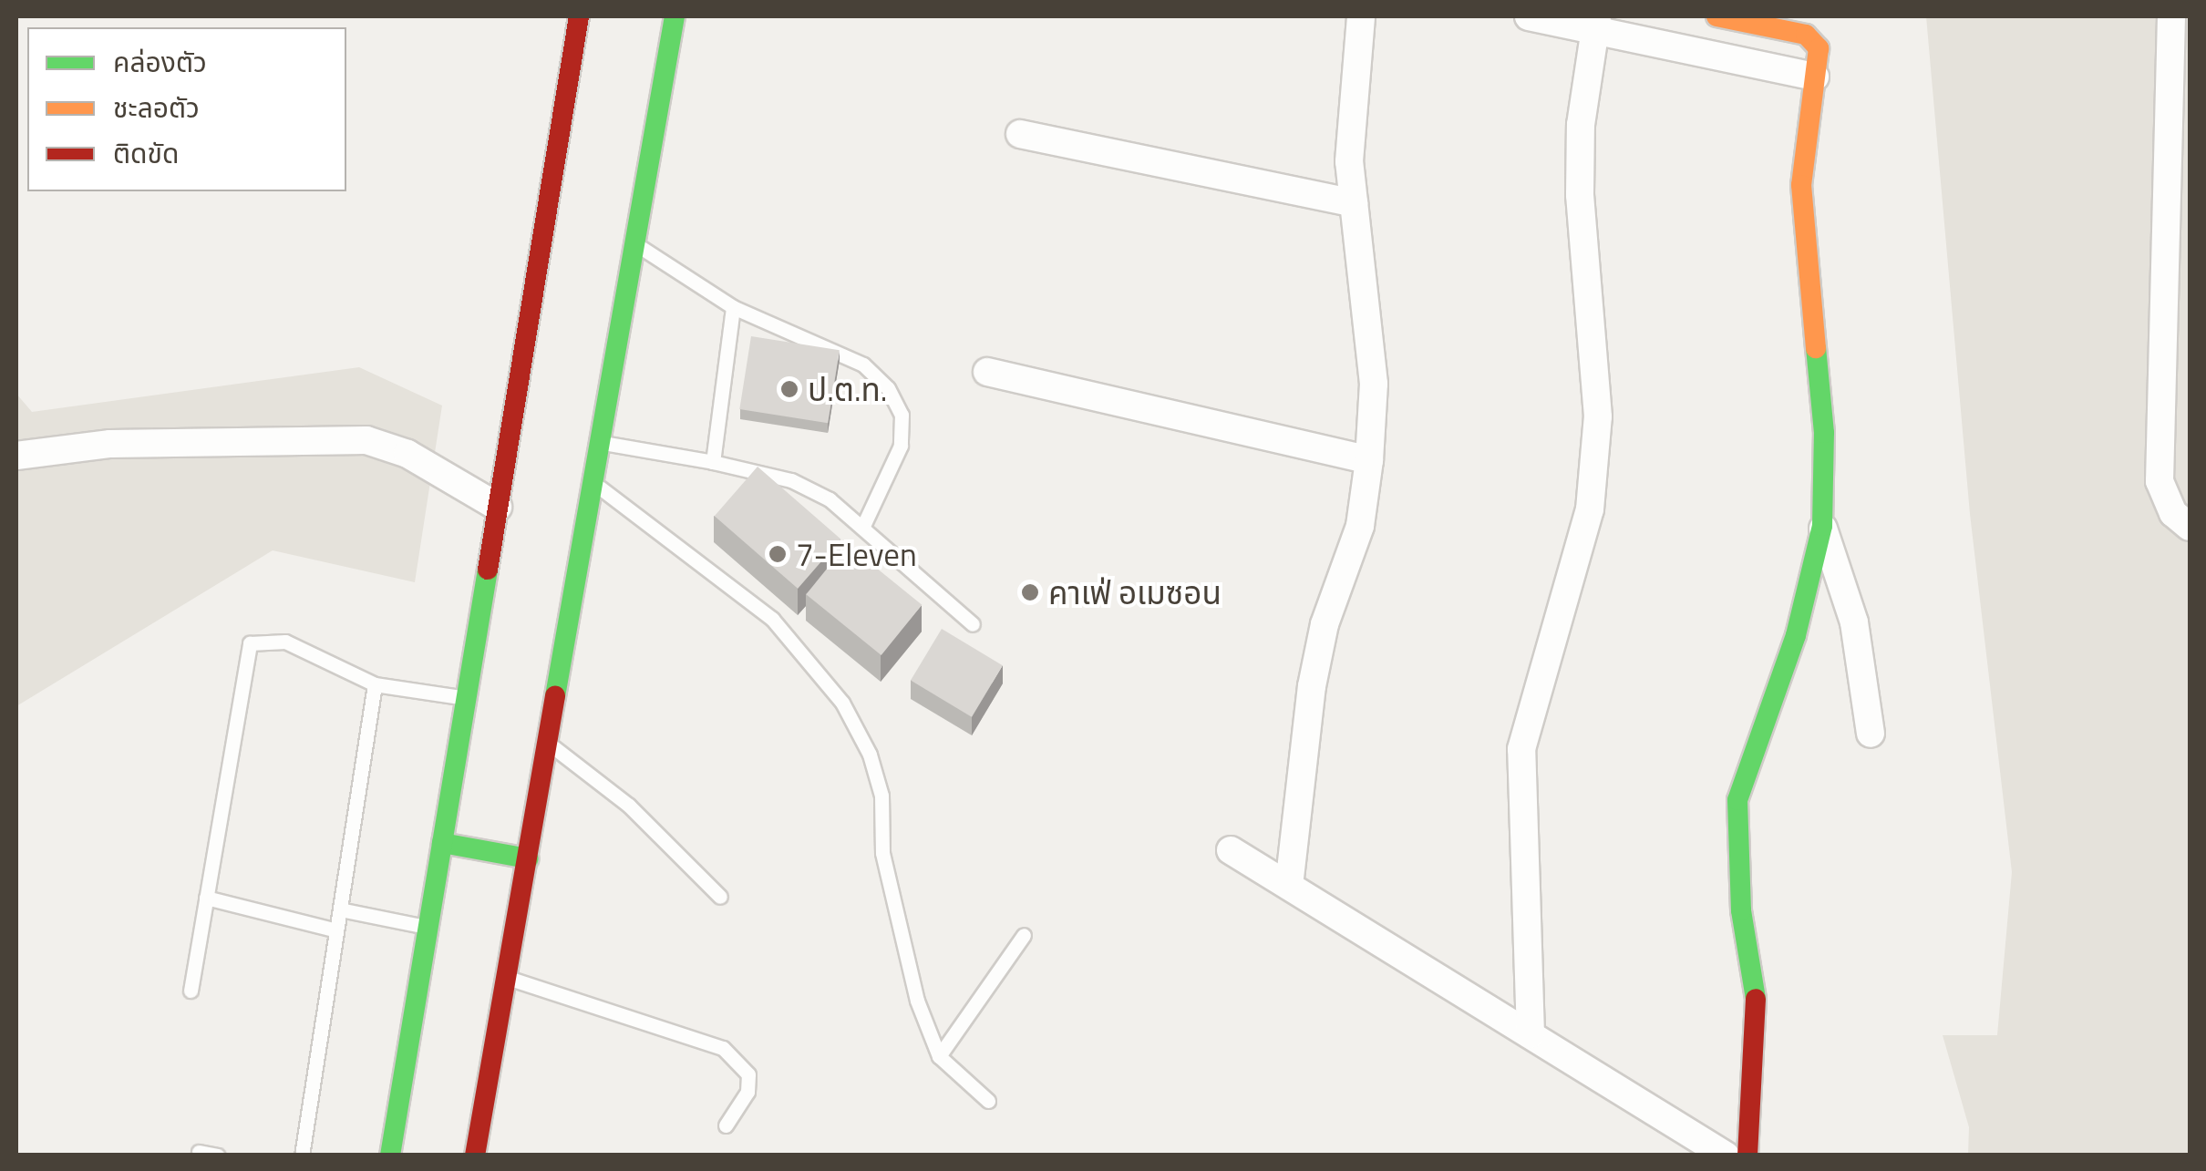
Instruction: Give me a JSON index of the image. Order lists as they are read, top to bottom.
{
  "places": ["ป.ต.ท.", "7-Eleven", "คาเฟ่ อเมซอน"],
  "legend": ["คล่องตัว", "ชะลอตัว", "ติดขัด"]
}
